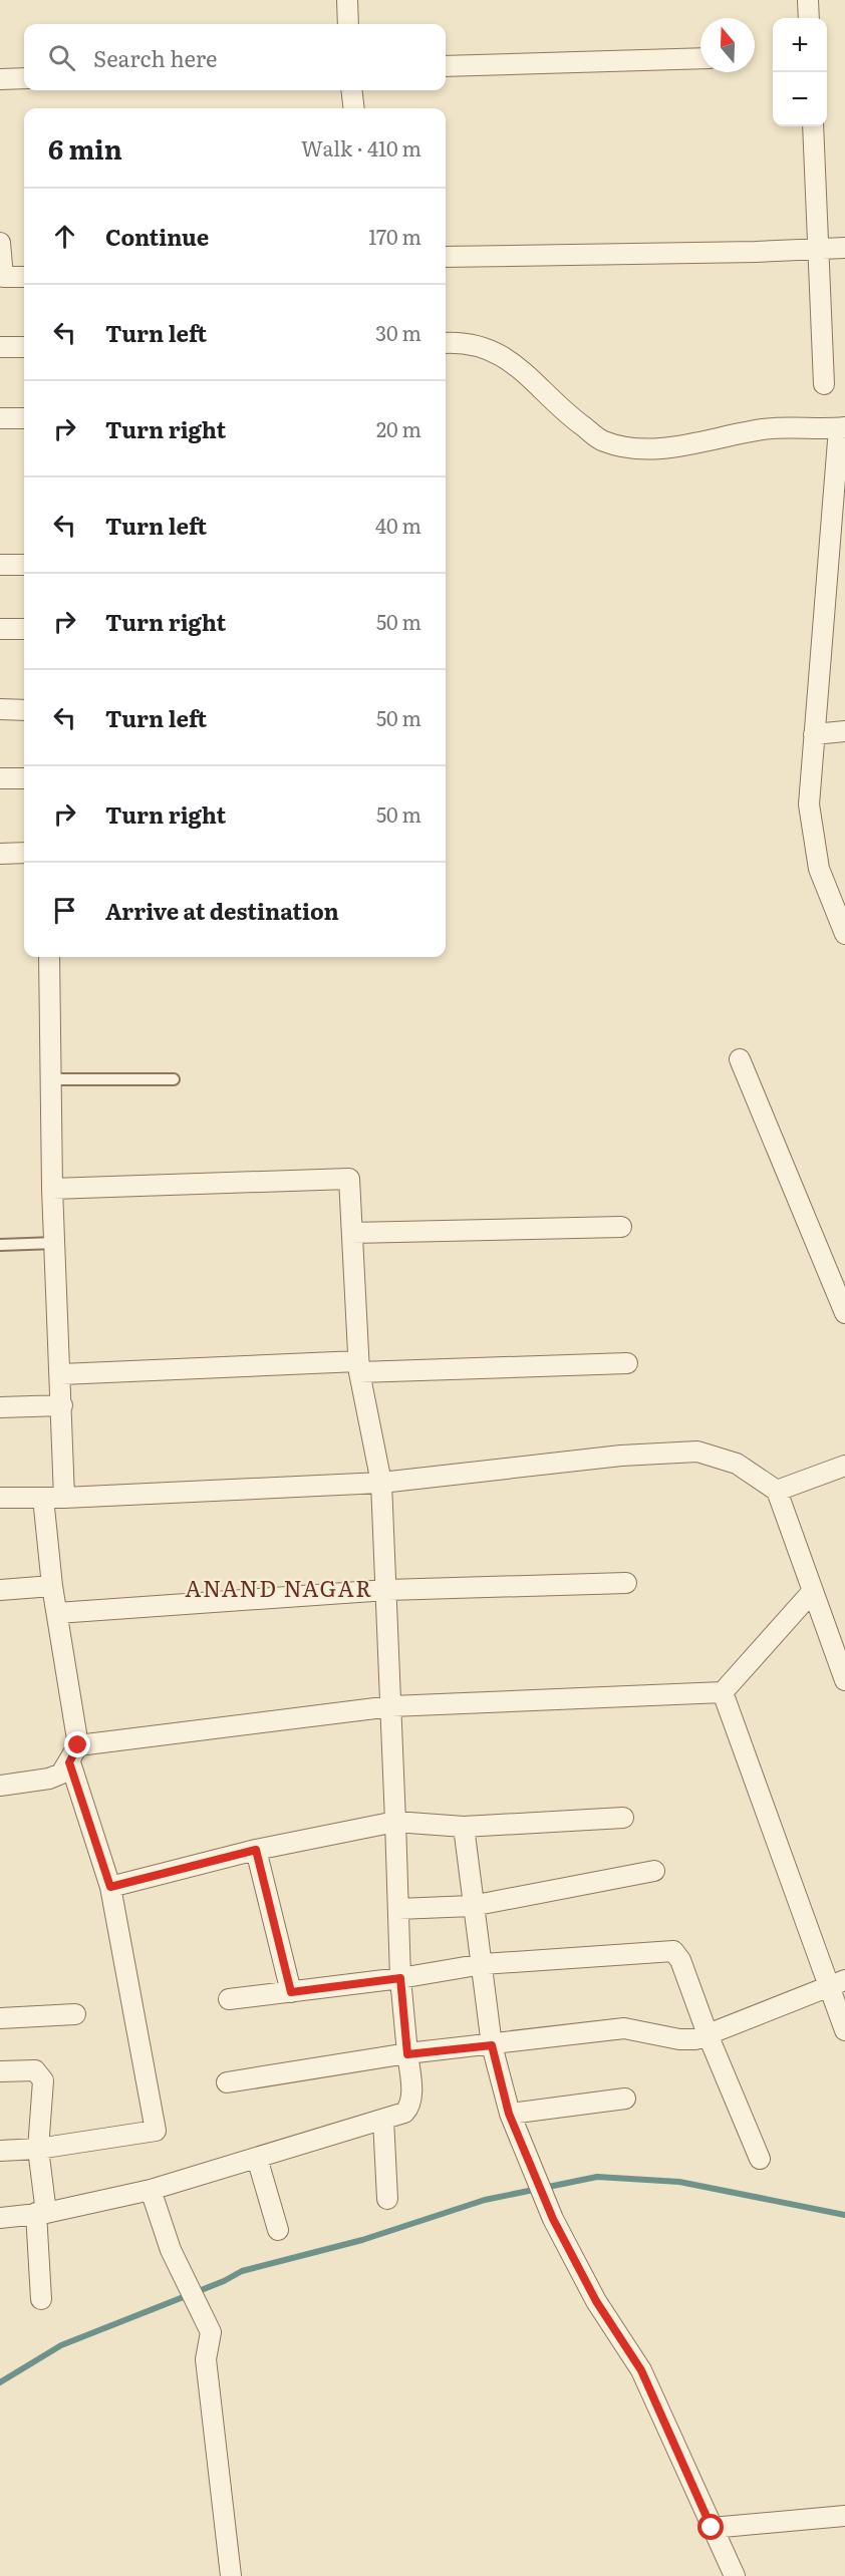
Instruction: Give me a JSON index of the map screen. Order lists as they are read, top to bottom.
{
  "districts": ["ANAND NAGAR"],
  "north": "top",
  "page": {
    "map_buttons": ["+", "−"],
    "search": "Search here",
    "heading": ["6 min", "Walk · 410 m"],
    "list": [
      ["Continue", "170 m"],
      ["Turn left", "30 m"],
      ["Turn right", "20 m"],
      ["Turn left", "40 m"],
      ["Turn right", "50 m"],
      ["Turn left", "50 m"],
      ["Turn right", "50 m"],
      "Arrive at destination"
    ]
  }
}
